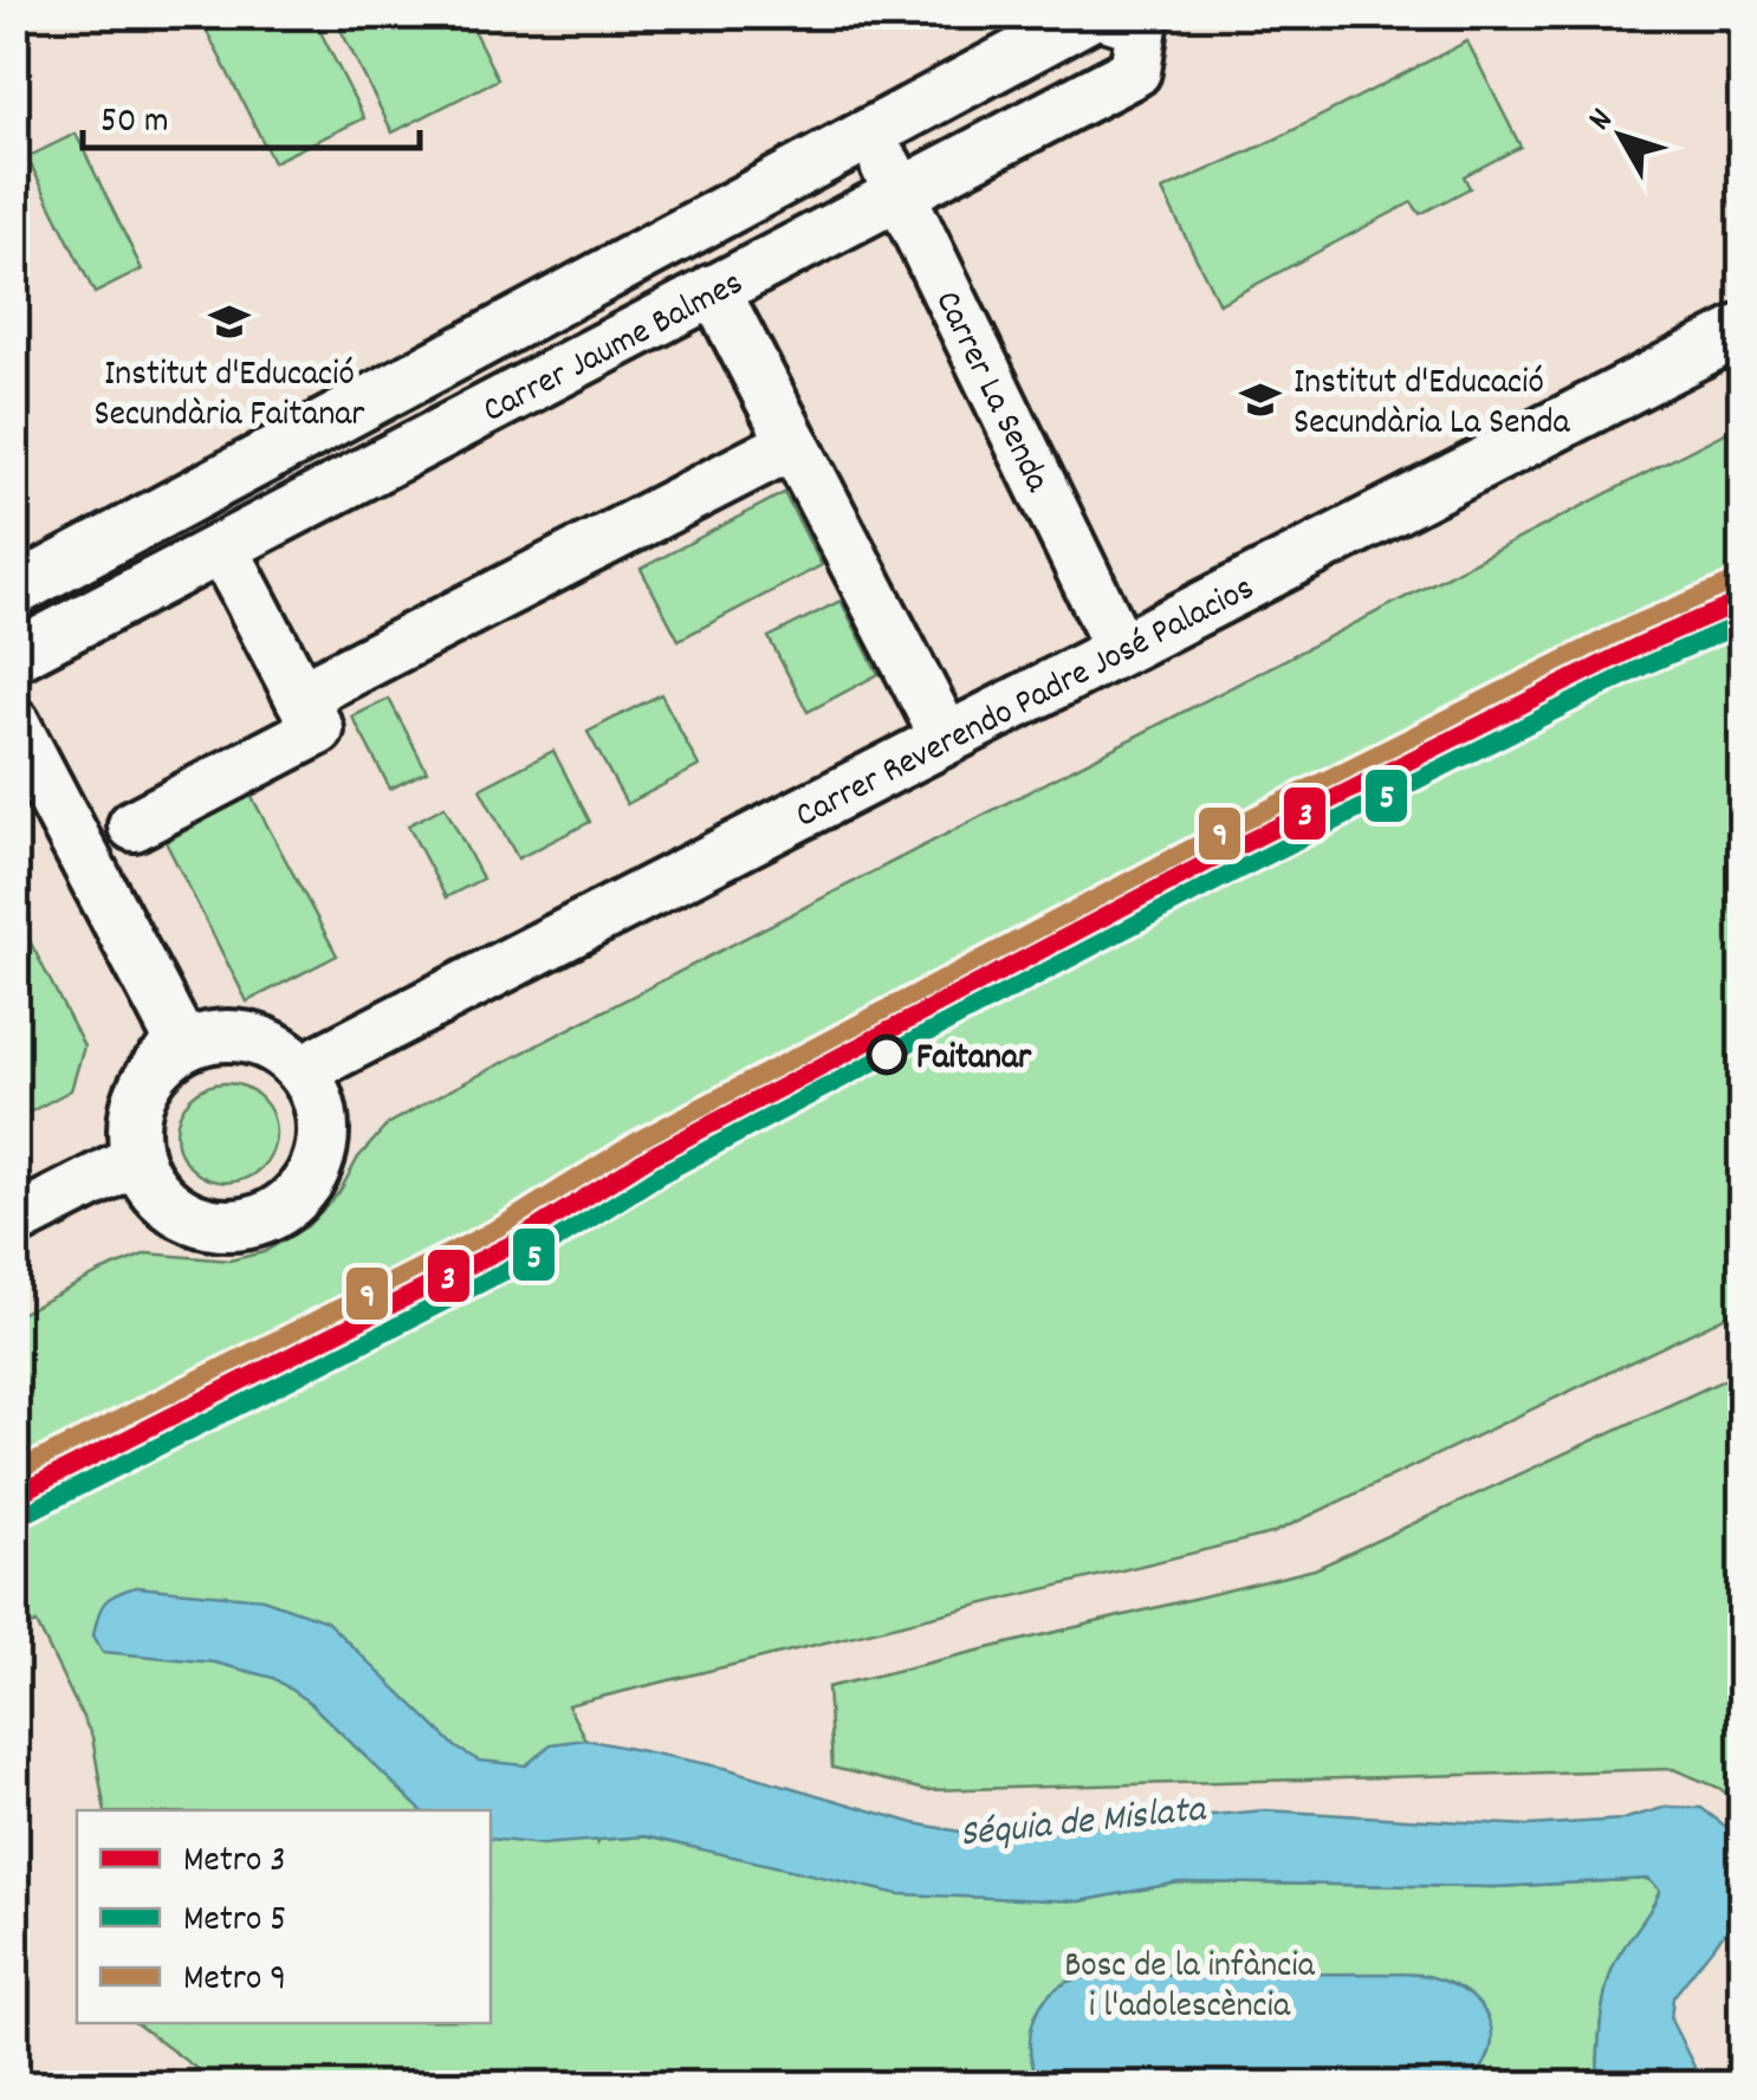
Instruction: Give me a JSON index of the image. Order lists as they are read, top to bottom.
{
  "streets": {
    "street": ["Carrer Jaume Balmes", "Carrer La Senda", "Carrer Reverendo Padre José Palacios"]
  },
  "crossings": [
    ["Carrer Jaume Balmes", "Carrer La Senda"],
    ["Carrer La Senda", "Carrer Reverendo Padre José Palacios"]
  ],
  "water": ["Séquia de Mislata"],
  "parks": ["Bosc de la infància i l'adolescència"],
  "places": {
    "school or university": ["Institut d'Educació Secundària Faitanar", "Institut d'Educació Secundària La Senda"],
    "other": ["Faitanar"]
  },
  "lines": ["metro line 9", "metro line 3", "metro line 5"],
  "legend": ["Metro 3", "Metro 5", "Metro 9"],
  "scale_bar": "50 m",
  "north": "top left"
}
